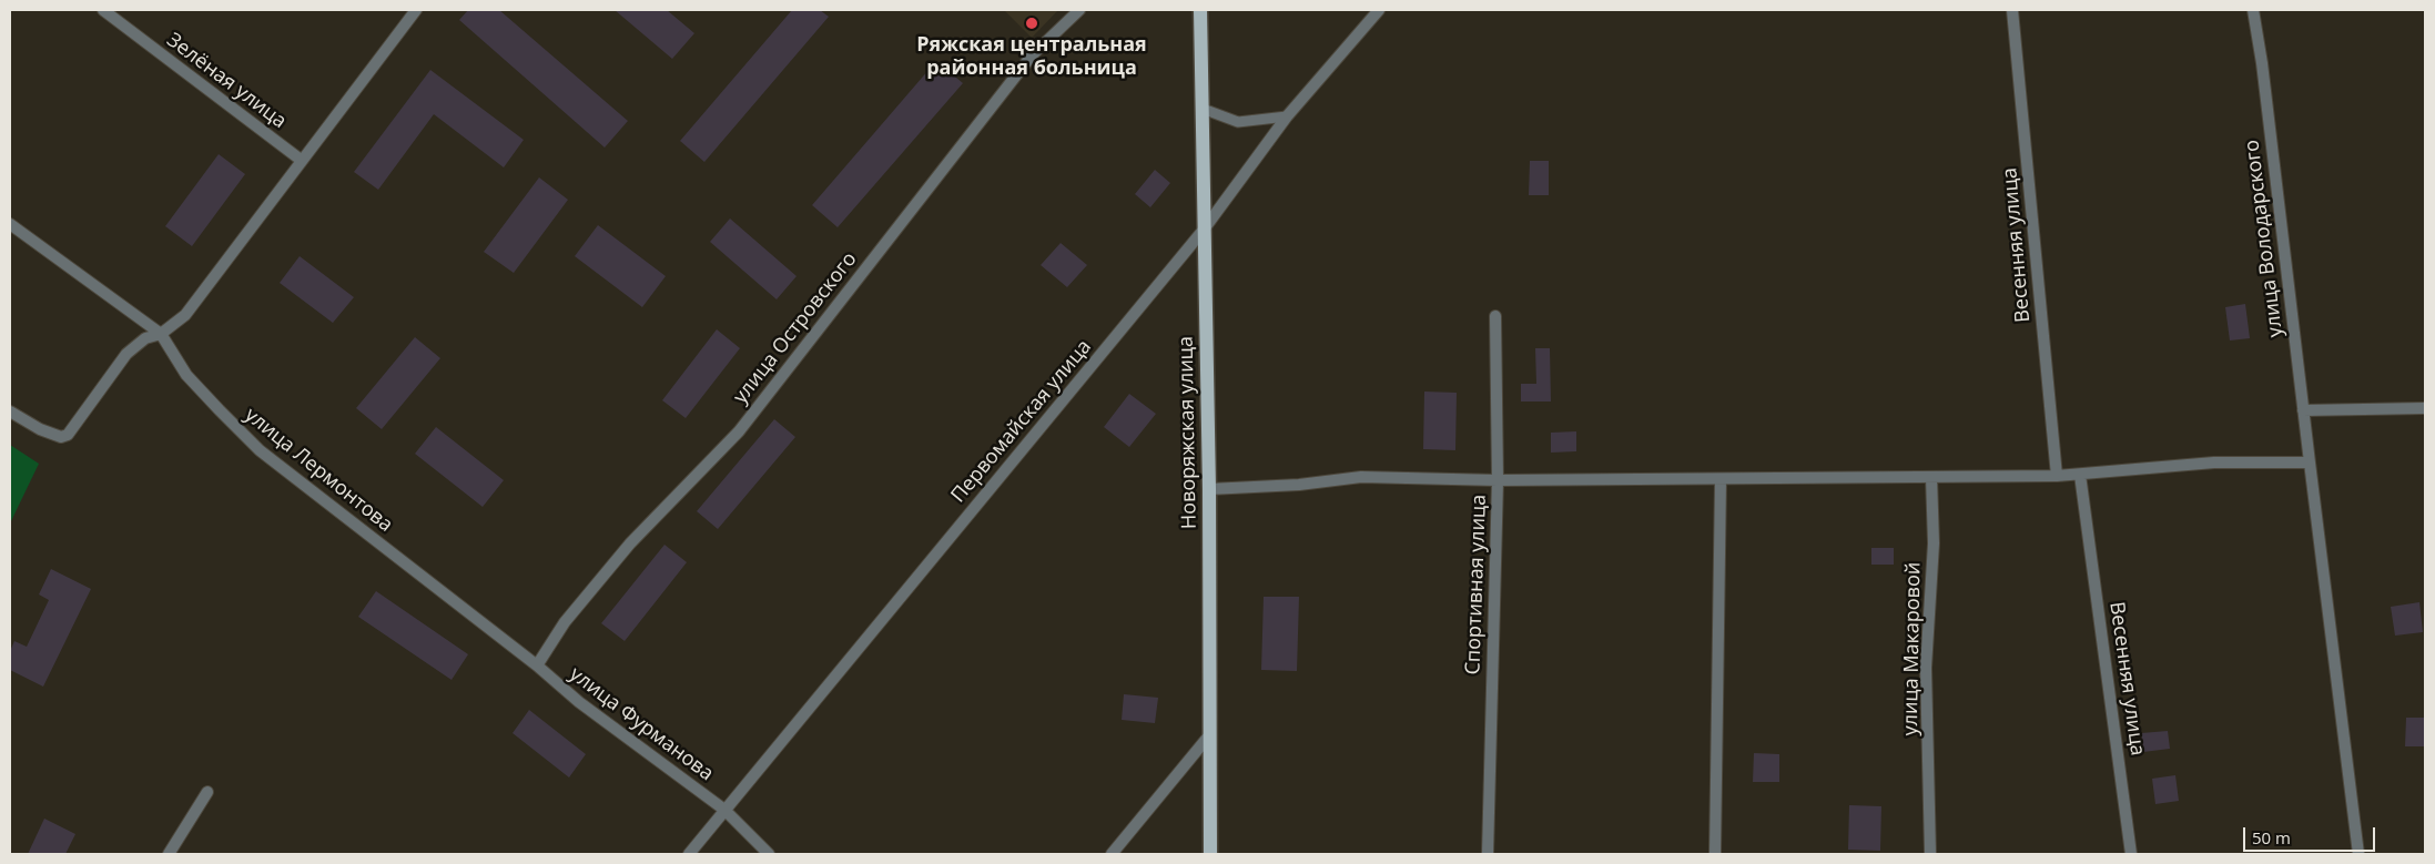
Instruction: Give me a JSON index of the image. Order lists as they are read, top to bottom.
{
  "streets": {
    "main road": ["Новоряжская улица"],
    "street": [
      "Зелёная улица",
      "улица Володарского",
      "Весенняя улица",
      "улица Островского",
      "Первомайская улица",
      "улица Лермонтова",
      "Спортивная улица",
      "улица Макаровой",
      "улица Фурманова"
    ]
  },
  "crossings": [
    ["улица Островского", "улица Лермонтова"],
    ["улица Островского", "улица Фурманова"],
    ["Первомайская улица", "Новоряжская улица"],
    ["Первомайская улица", "улица Фурманова"],
    ["улица Лермонтова", "улица Фурманова"]
  ],
  "places": ["Ряжская центральная районная больница"],
  "scale_bar": "50 m"
}
